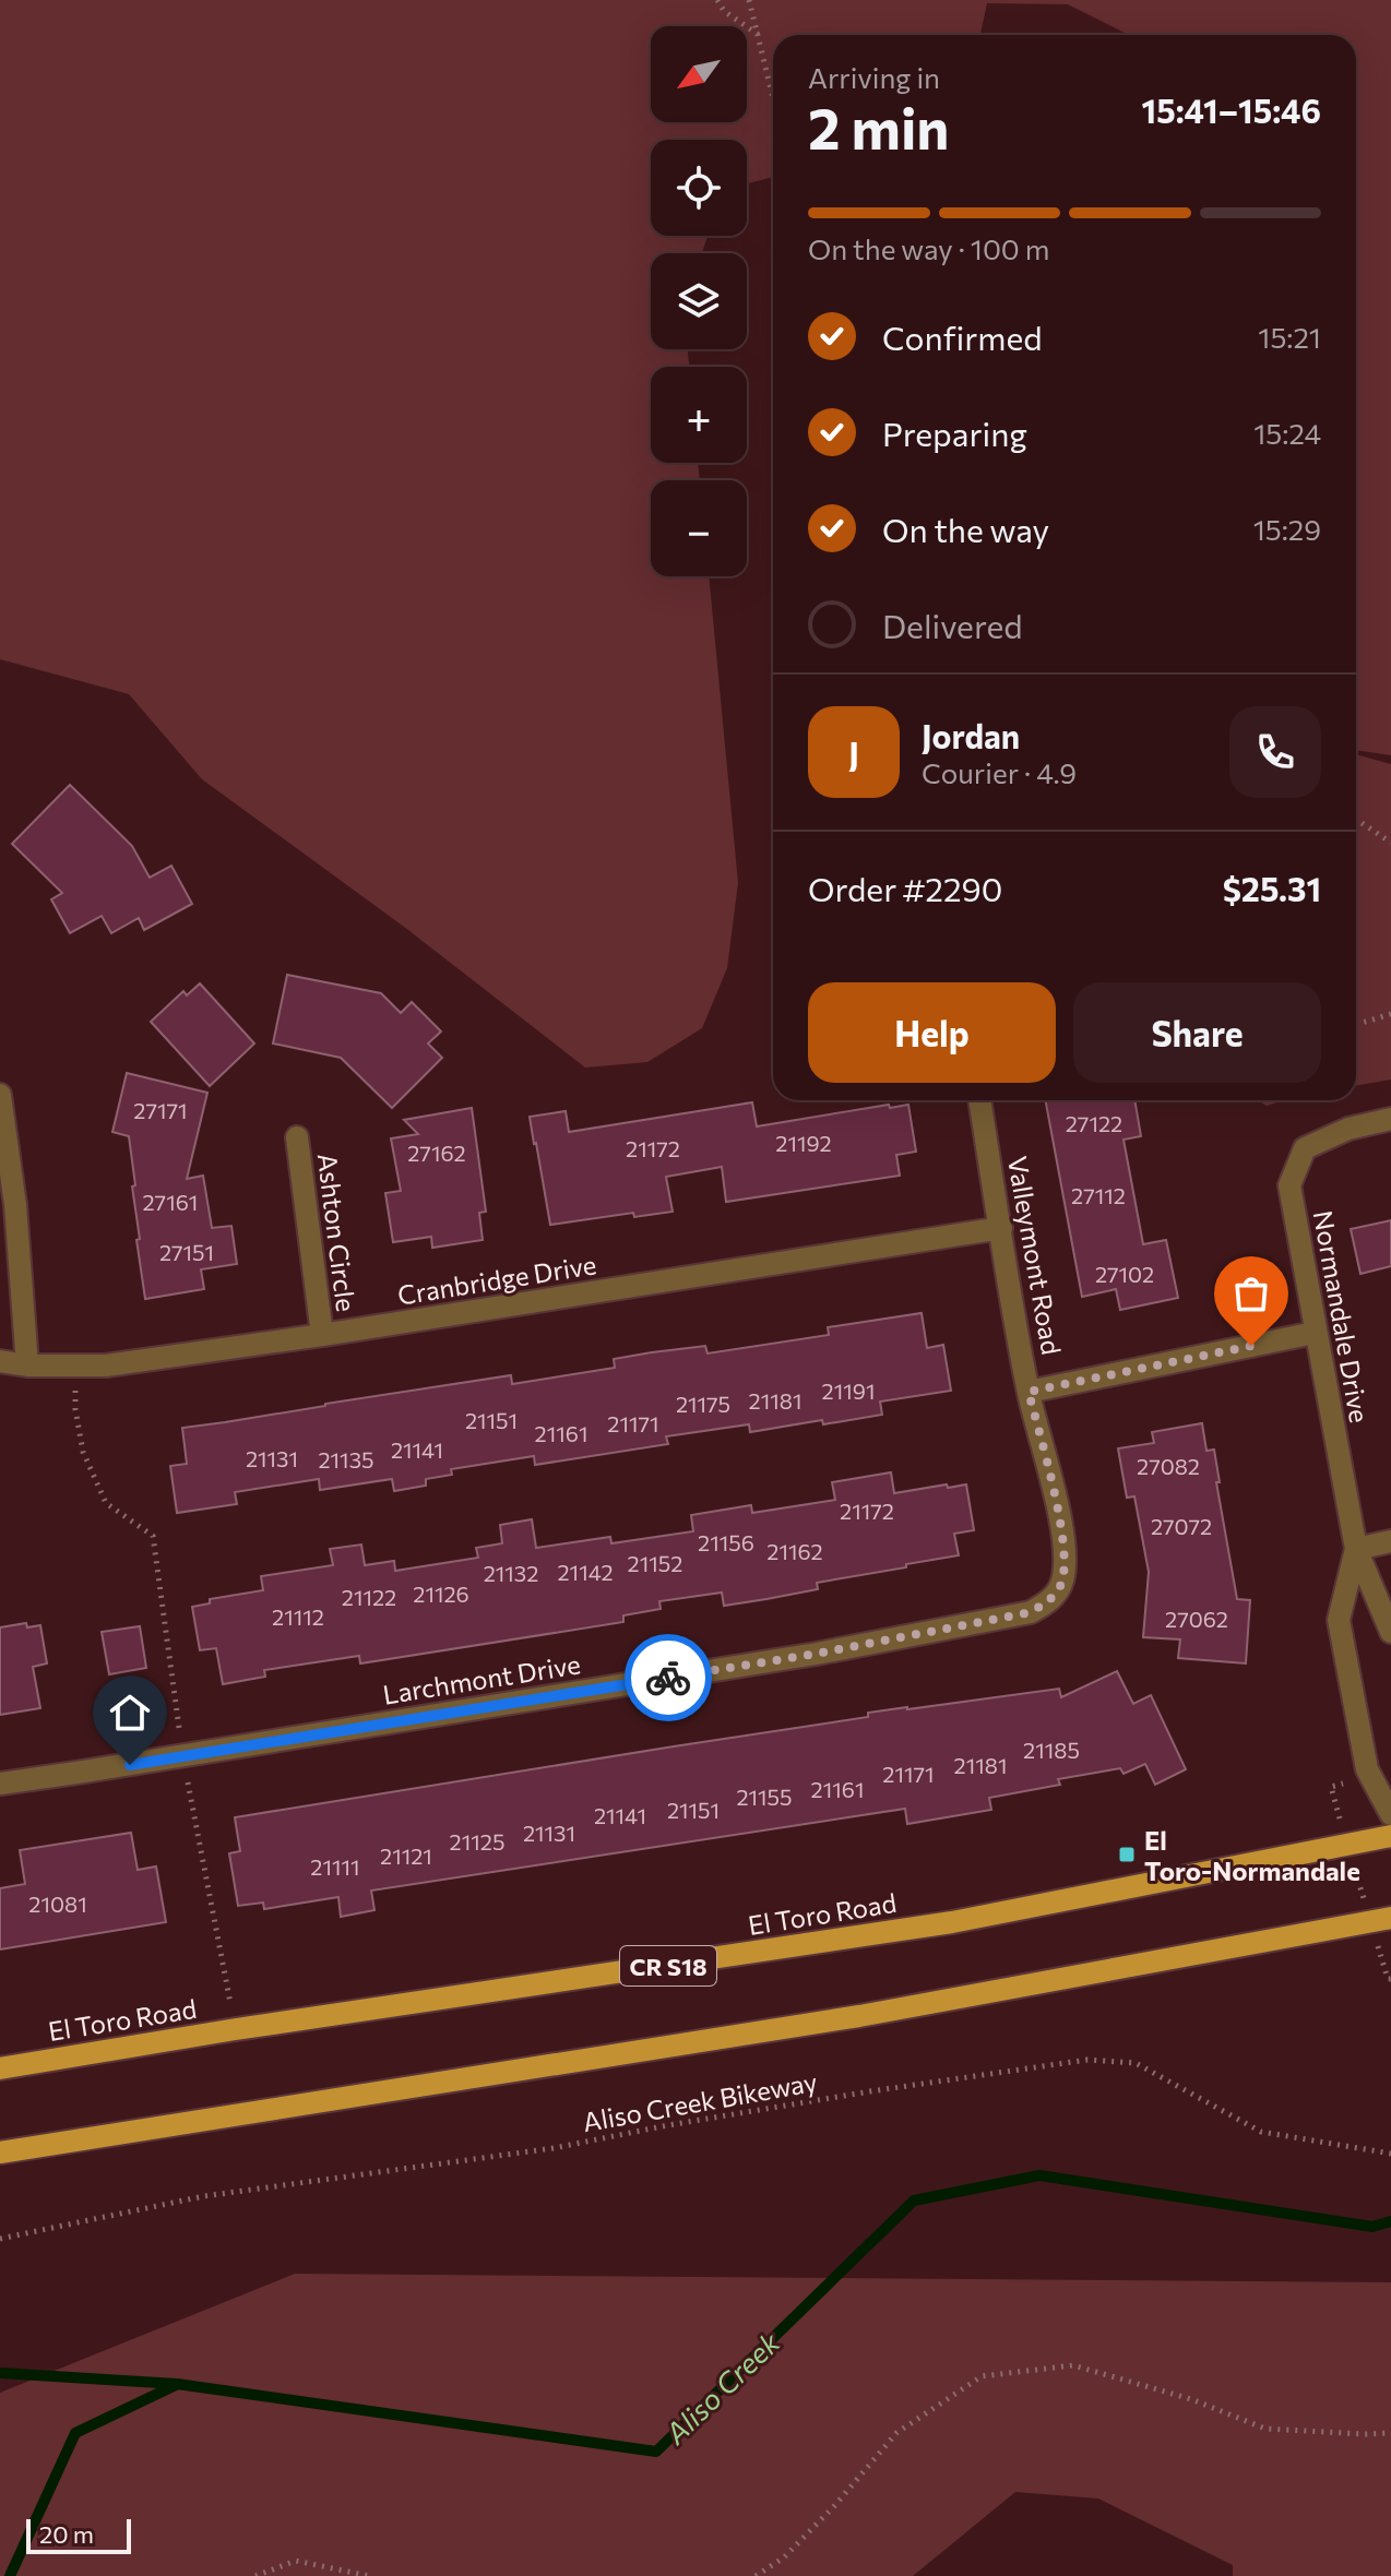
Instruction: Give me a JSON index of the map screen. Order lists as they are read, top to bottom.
{
  "streets": {
    "main road": ["El Toro Road", "CR S18"],
    "street": [
      "Ashton Circle",
      "Valleymont Road",
      "Cranbridge Drive",
      "Normandale Drive",
      "Larchmont Drive"
    ],
    "path": ["Aliso Creek Bikeway"]
  },
  "crossings": [
    ["Ashton Circle", "Cranbridge Drive"],
    ["Valleymont Road", "Cranbridge Drive"],
    ["Valleymont Road", "Larchmont Drive"]
  ],
  "water": ["Aliso Creek"],
  "places": {
    "transit": ["El Toro-Normandale"]
  },
  "house_numbers": [
    "27171",
    "27122",
    "21192",
    "21172",
    "27162",
    "27112",
    "27161",
    "27151",
    "27102",
    "21191",
    "21181",
    "21175",
    "21151",
    "21171",
    "21161",
    "21141",
    "21131",
    "21135",
    "27082",
    "21172",
    "27072",
    "21156",
    "21162",
    "21152",
    "21142",
    "21132",
    "21126",
    "21122",
    "21112",
    "27062",
    "21185",
    "21181",
    "21171",
    "21161",
    "21155",
    "21151",
    "21141",
    "21131",
    "21125",
    "21121",
    "21111",
    "21081"
  ],
  "scale_bar": "20 m",
  "north": "bottom left",
  "page": {
    "map_buttons": ["+", "−"],
    "heading": ["2 min", "Arriving in", "15:41–15:46"],
    "panel": [
      "Jordan",
      "Courier · 4.9",
      "Order #2290",
      "$25.31"
    ],
    "bar": "On the way · 100 m",
    "list": [
      ["Confirmed", "15:21"],
      ["Preparing", "15:24"],
      ["On the way", "15:29"],
      "Delivered"
    ],
    "round": "J",
    "buttons": ["Help", "Share"],
    "scale": "20 m"
  }
}
